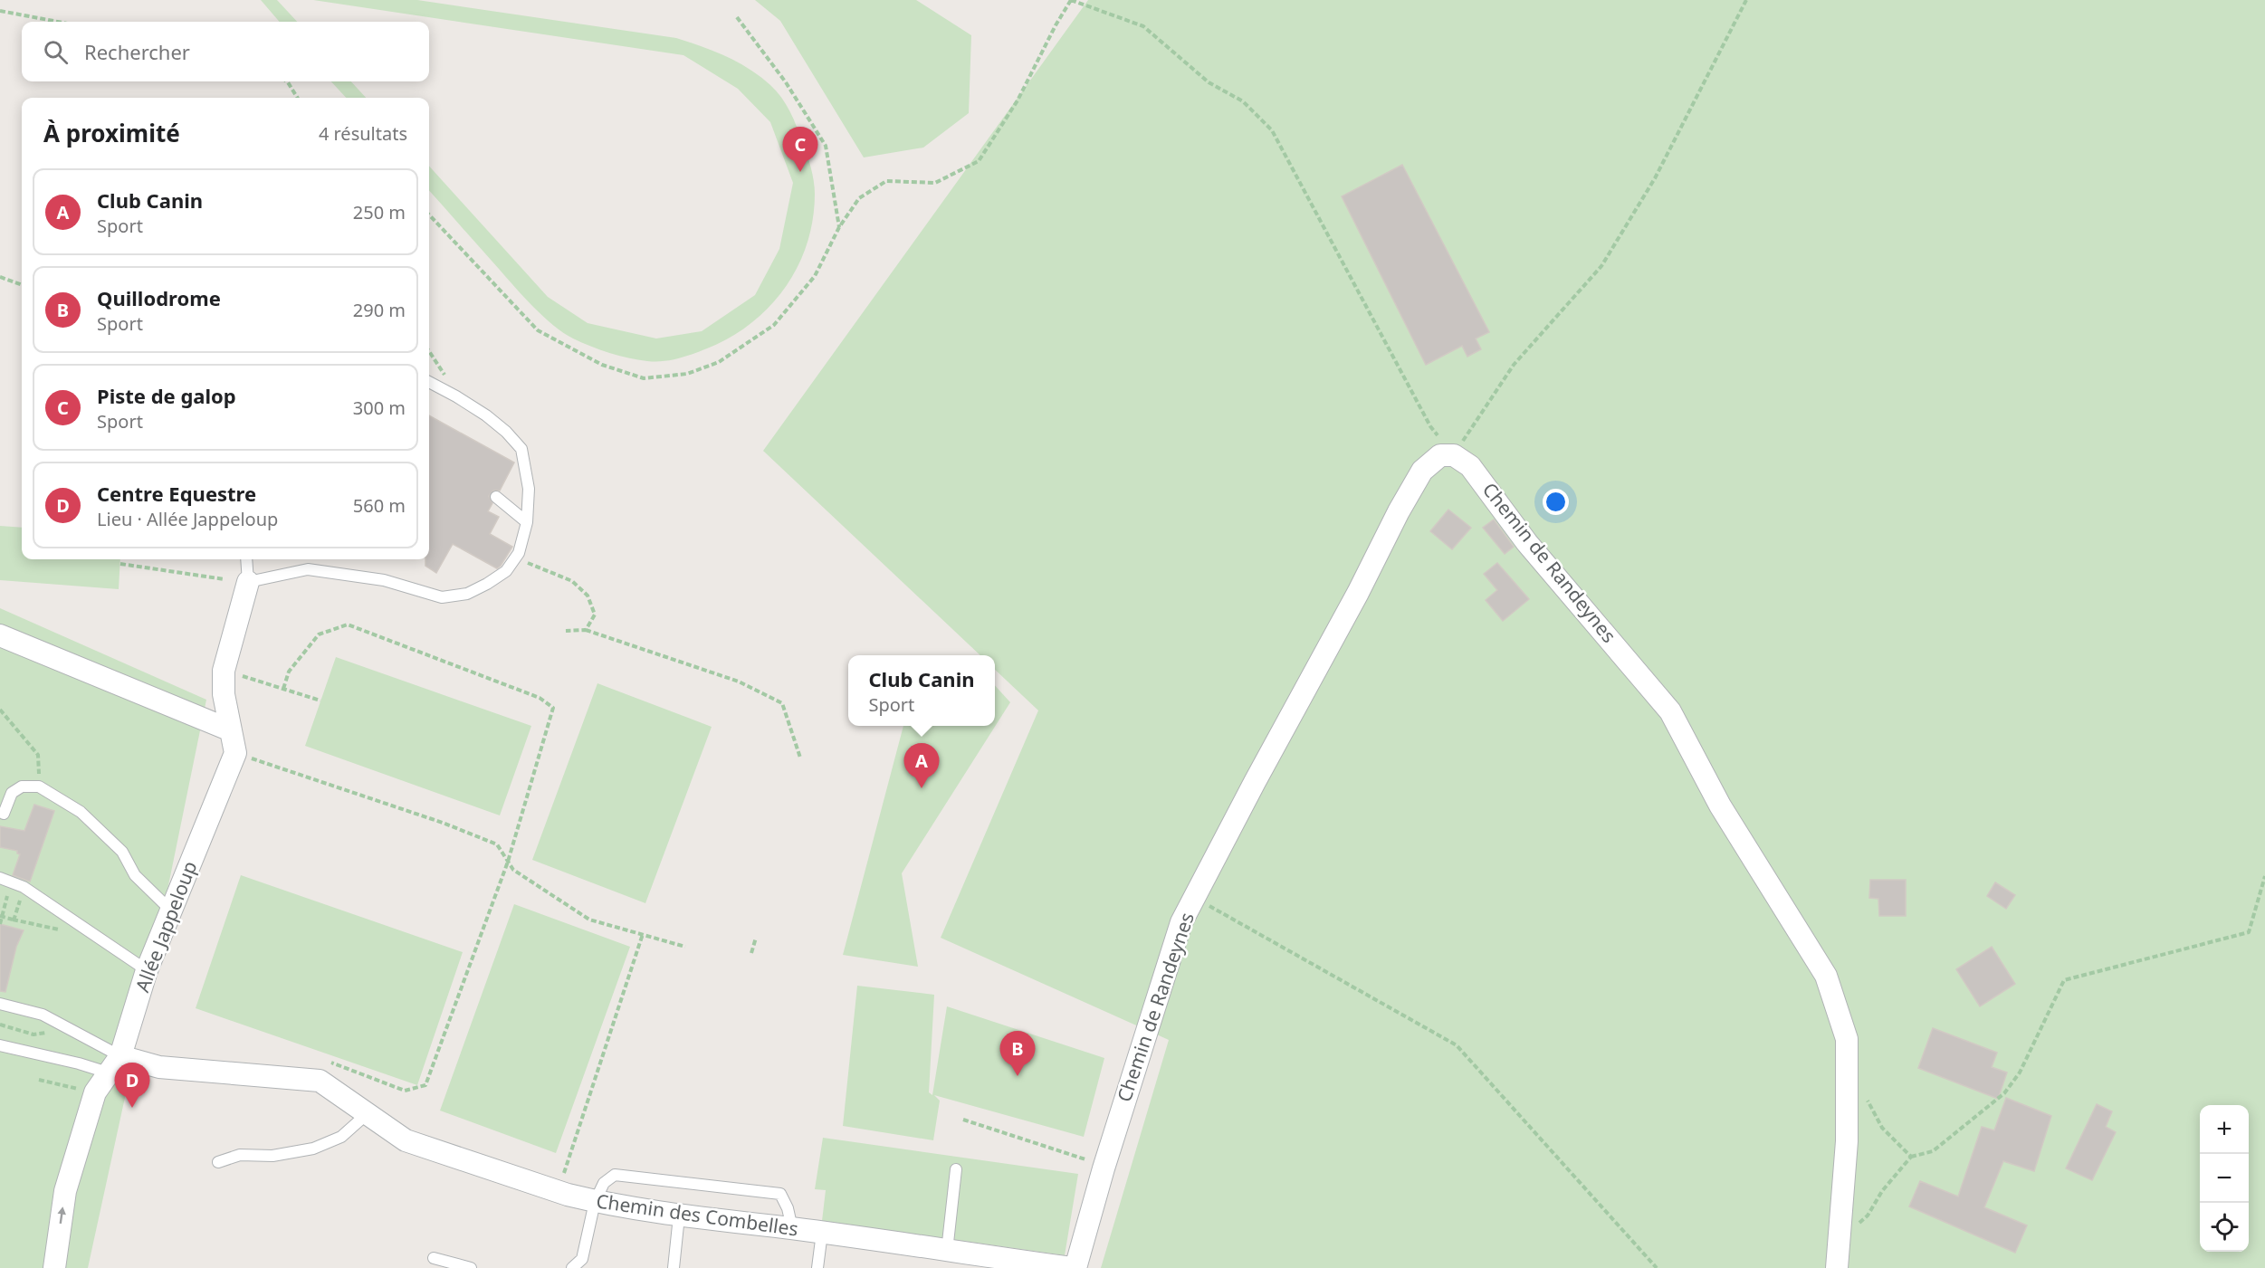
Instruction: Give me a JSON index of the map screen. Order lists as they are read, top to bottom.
{
  "streets": {
    "street": ["Chemin de Randeynes", "Allée Jappeloup", "Chemin des Combelles"]
  },
  "crossings": [
    ["Chemin de Randeynes", "Chemin des Combelles"],
    ["Allée Jappeloup", "Chemin des Combelles"]
  ],
  "page": {
    "search": "Rechercher",
    "heading": ["À proximité", "4 résultats"],
    "pins": [
      "C",
      "A",
      "B",
      "D"
    ],
    "list": [
      {
        "mark": "A",
        "name": "Club Canin",
        "note": "Sport",
        "value": "250 m"
      },
      {
        "mark": "B",
        "name": "Quillodrome",
        "note": "Sport",
        "value": "290 m"
      },
      {
        "mark": "C",
        "name": "Piste de galop",
        "note": "Sport",
        "value": "300 m"
      },
      {
        "mark": "D",
        "name": "Centre Equestre",
        "note": "Lieu · Allée Jappeloup",
        "value": "560 m"
      }
    ],
    "popup": ["Club Canin", "Sport"],
    "map_buttons": ["+", "−"]
  }
}
